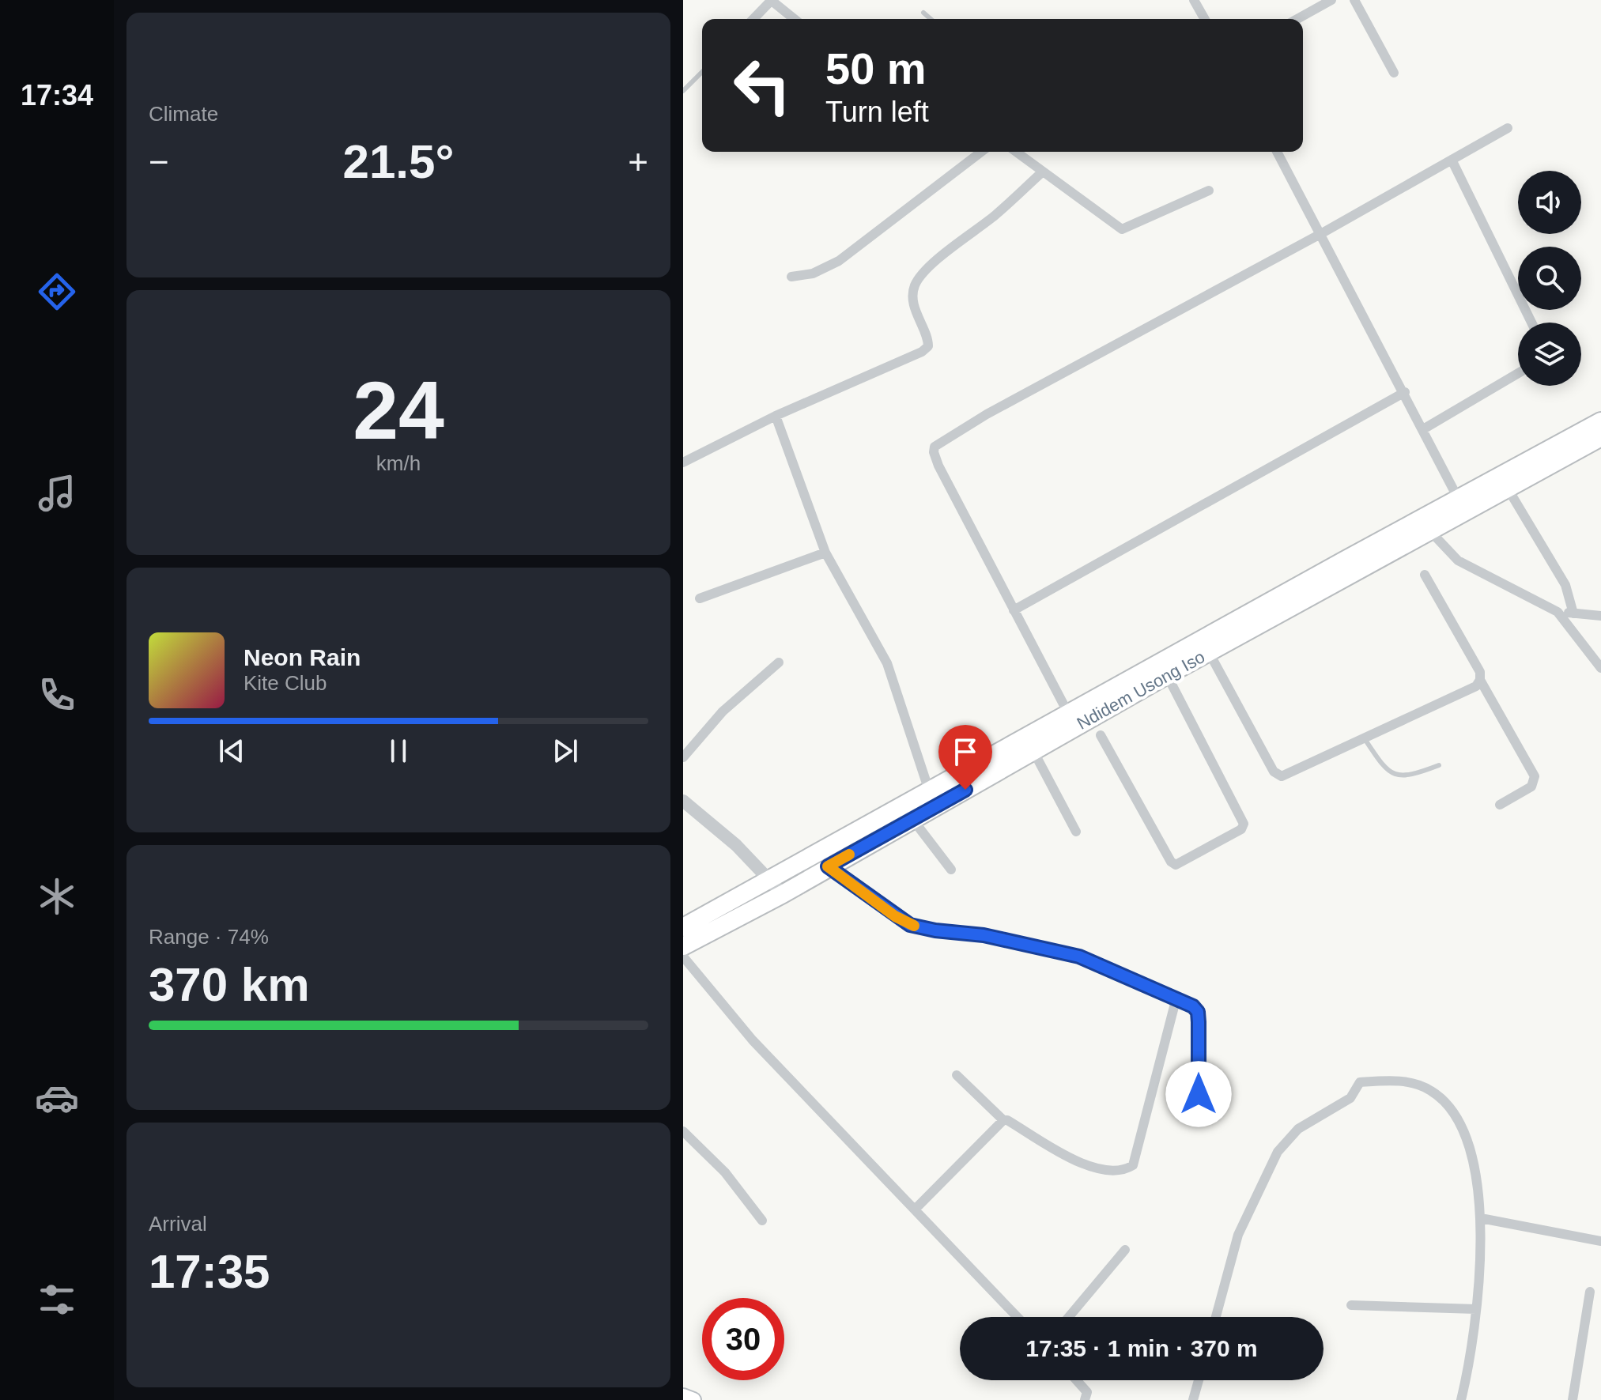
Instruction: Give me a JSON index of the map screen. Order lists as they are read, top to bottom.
{
  "streets": {
    "highway": ["Ndidem Usong Iso"]
  },
  "page": {
    "tabs": "17:34",
    "tile": [
      "Climate",
      ["24", "km/h"],
      ["Range · 74%", "370 km"],
      ["Arrival", "17:35"]
    ],
    "turn": ["50 m", "Turn left"],
    "heat": ["−", "21.5°", "+"],
    "song": ["Neon Rain", "Kite Club"],
    "limit": "30",
    "trip": "17:35 · 1 min · 370 m"
  }
}
